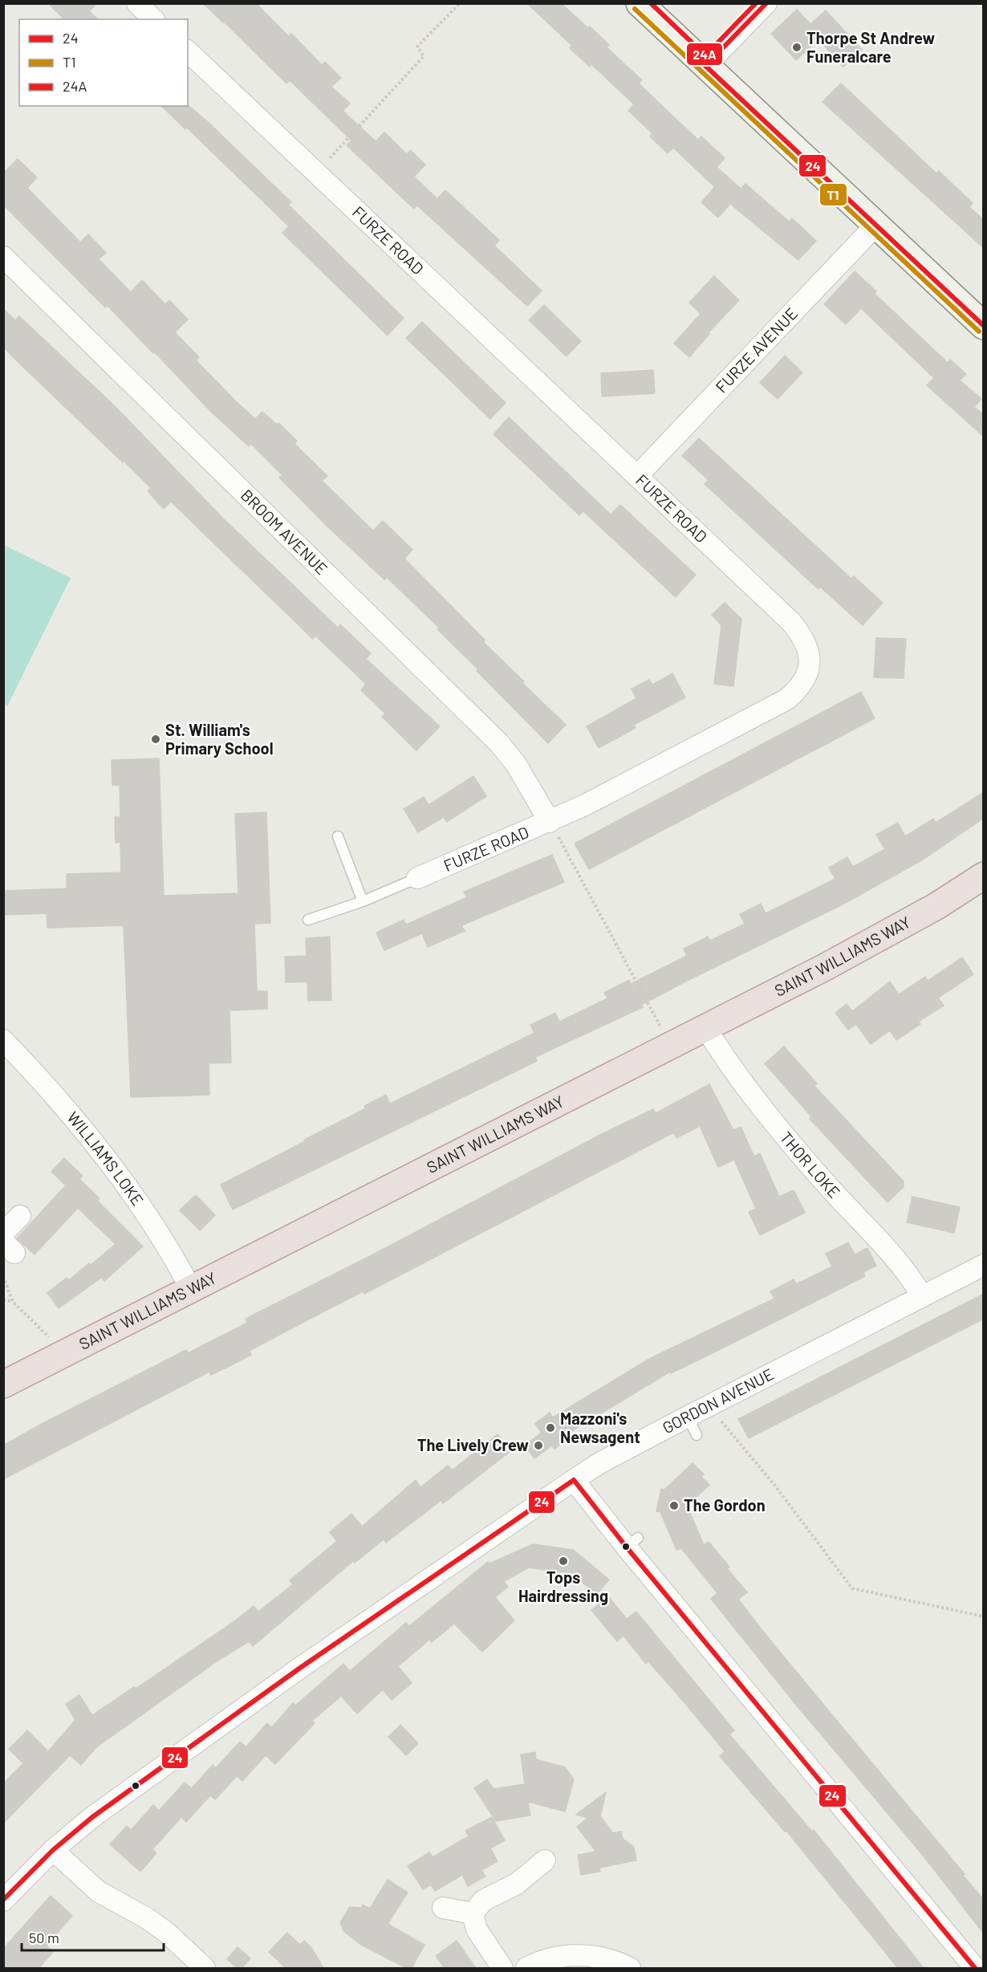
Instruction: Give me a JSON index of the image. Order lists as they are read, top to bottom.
{
  "streets": {
    "highway": ["SAINT WILLIAMS WAY"],
    "street": [
      "FURZE ROAD",
      "FURZE AVENUE",
      "BROOM AVENUE",
      "WILLIAMS LOKE",
      "THOR LOKE",
      "GORDON AVENUE"
    ]
  },
  "crossings": [
    ["FURZE ROAD", "FURZE AVENUE"],
    ["FURZE ROAD", "BROOM AVENUE"],
    ["SAINT WILLIAMS WAY", "WILLIAMS LOKE"],
    ["SAINT WILLIAMS WAY", "THOR LOKE"],
    ["THOR LOKE", "GORDON AVENUE"]
  ],
  "places": [
    "Thorpe St Andrew Funeralcare",
    "St. William's Primary School",
    "Mazzoni's Newsagent",
    "The Lively Crew",
    "The Gordon",
    "Tops Hairdressing"
  ],
  "lines": ["transit line 24", "transit line 24A", "transit line T1"],
  "legend": ["24", "T1", "24A"],
  "scale_bar": "50 m"
}
